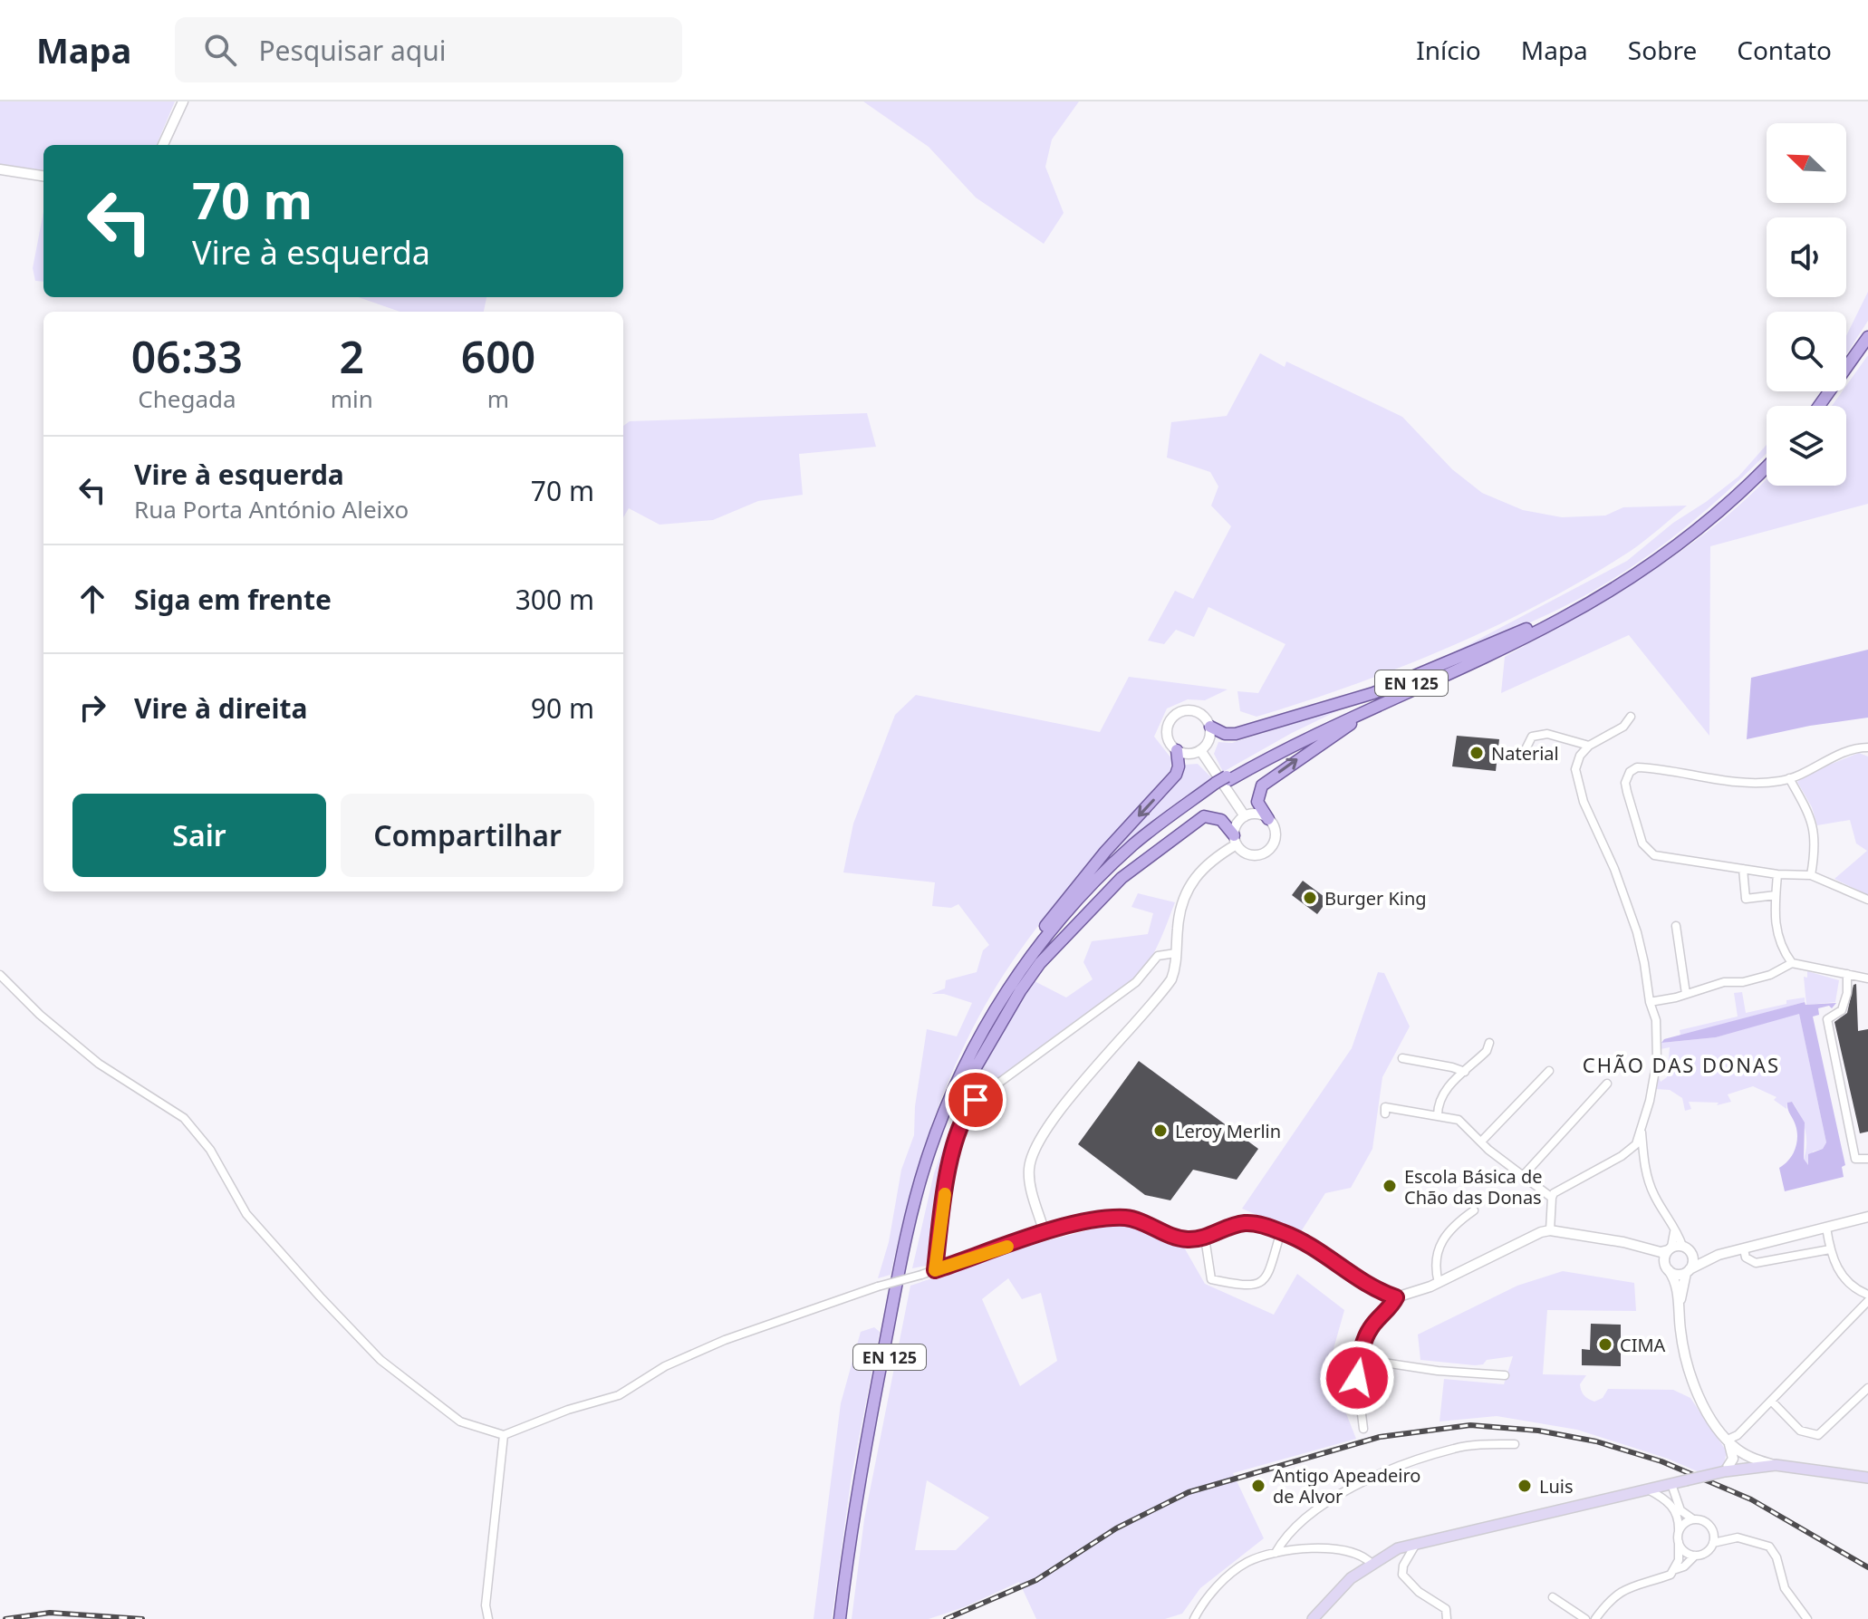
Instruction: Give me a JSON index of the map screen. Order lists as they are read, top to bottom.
{
  "streets": {
    "main road": ["EN 125"]
  },
  "districts": ["CHÃO DAS DONAS"],
  "places": [
    "Naterial",
    "Burger King",
    "Leroy Merlin",
    "Escola Básica de Chão das Donas",
    "CIMA",
    "Antigo Apeadeiro de Alvor",
    "Luis"
  ],
  "north": "top left",
  "page": {
    "header": "Mapa",
    "search": "Pesquisar aqui",
    "nav": [
      "Início",
      "Mapa",
      "Sobre",
      "Contato"
    ],
    "turn": ["70 m", "Vire à esquerda"],
    "eta": [
      "06:33",
      "Chegada",
      "2",
      "min",
      "600",
      "m"
    ],
    "list": [
      {
        "name": "Vire à esquerda",
        "note": "Rua Porta António Aleixo",
        "value": "70 m"
      },
      {
        "name": "Siga em frente",
        "value": "300 m"
      },
      {
        "name": "Vire à direita",
        "value": "90 m"
      }
    ],
    "buttons": ["Sair", "Compartilhar"]
  }
}
